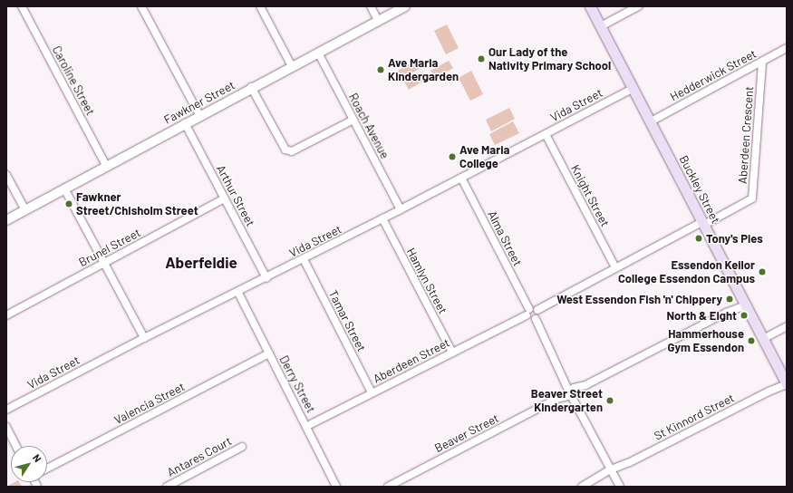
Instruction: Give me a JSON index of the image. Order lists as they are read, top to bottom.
{
  "streets": {
    "main road": ["Buckley Street"],
    "street": [
      "Hedderwick Street",
      "Caroline Street",
      "Fawkner Street",
      "Vida Street",
      "Roach Avenue",
      "Aberdeen Crescent",
      "Arthur Street",
      "Knight Street",
      "Alma Street",
      "Brunel Street",
      "Hamlyn Street",
      "Tamar Street",
      "Aberdeen Street",
      "Derry Street",
      "Valencia Street",
      "St Kinnord Street",
      "Beaver Street",
      "Antares Court"
    ]
  },
  "crossings": [
    ["Hedderwick Street", "Aberdeen Crescent"],
    ["Hedderwick Street", "Buckley Street"],
    ["Caroline Street", "Fawkner Street"],
    ["Fawkner Street", "Roach Avenue"],
    ["Fawkner Street", "Arthur Street"],
    ["Vida Street", "Roach Avenue"],
    ["Vida Street", "Buckley Street"],
    ["Vida Street", "Arthur Street"],
    ["Vida Street", "Knight Street"],
    ["Vida Street", "Alma Street"],
    ["Vida Street", "Hamlyn Street"],
    ["Vida Street", "Tamar Street"],
    ["Vida Street", "Derry Street"],
    ["Aberdeen Crescent", "Buckley Street"],
    ["Buckley Street", "St Kinnord Street"],
    ["Buckley Street", "Beaver Street"],
    ["Arthur Street", "Brunel Street"],
    ["Alma Street", "Aberdeen Street"],
    ["Hamlyn Street", "Aberdeen Street"],
    ["Tamar Street", "Aberdeen Street"],
    ["Aberdeen Street", "Derry Street"],
    ["Derry Street", "Valencia Street"]
  ],
  "districts": ["Aberfeldie"],
  "places": [
    "Our Lady of the Nativity Primary School",
    "Ave Maria Kindergarden",
    "Ave Maria College",
    "Fawkner Street/Chisholm Street",
    "Tony's Pies",
    "Essendon Keilor College Essendon Campus",
    "West Essendon Fish 'n' Chippery",
    "North & Eight",
    "Hammerhouse Gym Essendon",
    "Beaver Street Kindergarten"
  ],
  "north": "top right"
}
